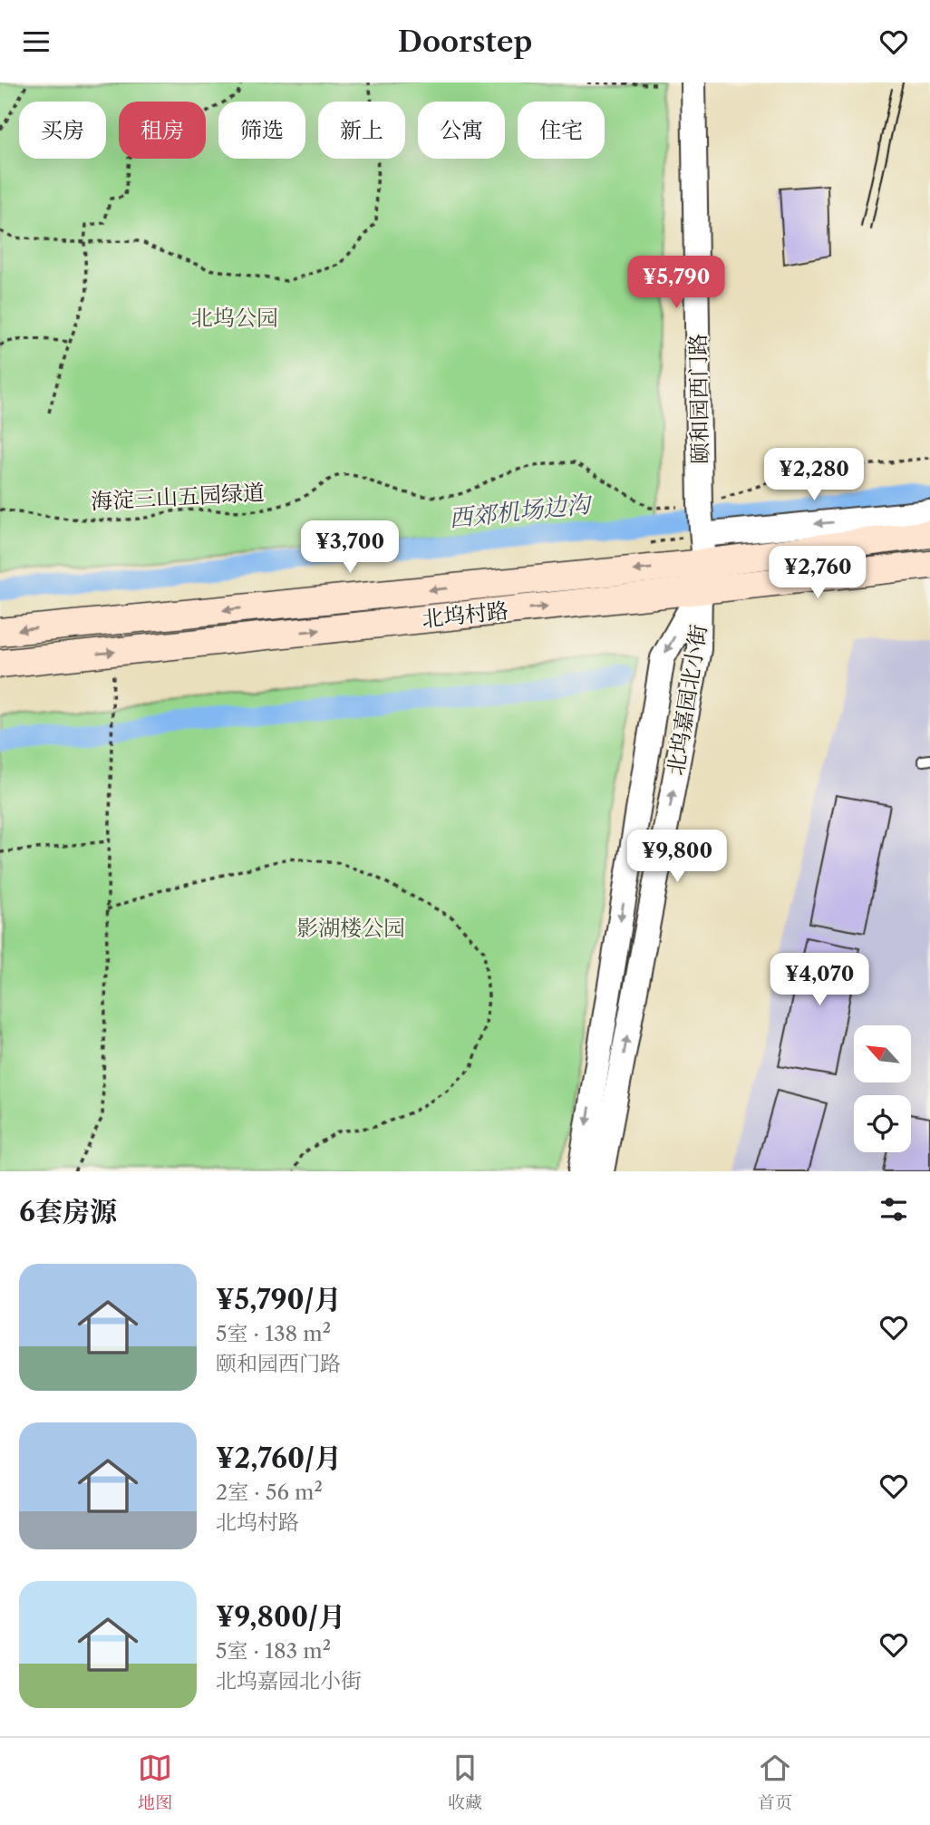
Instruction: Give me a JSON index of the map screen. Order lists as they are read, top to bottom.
{
  "streets": {
    "main road": ["北坞村路"],
    "street": ["颐和园西门路", "北坞嘉园北小街"],
    "path": ["海淀三山五园绿道"]
  },
  "crossings": [
    ["颐和园西门路", "海淀三山五园绿道"],
    ["颐和园西门路", "北坞村路"],
    ["颐和园西门路", "北坞嘉园北小街"],
    ["北坞村路", "北坞嘉园北小街"]
  ],
  "water": ["西郊机场边沟"],
  "parks": ["北坞公园", "影湖楼公园"],
  "north": "top left",
  "page": {
    "header": "Doorstep",
    "chip": [
      "买房",
      "租房",
      "筛选",
      "新上",
      "公寓",
      "住宅"
    ],
    "price": [
      "¥5,790",
      "¥2,280",
      "¥3,700",
      "¥2,760",
      "¥9,800",
      "¥4,070"
    ],
    "heading": "6套房源",
    "list": [
      {
        "name": "¥5,790/月",
        "note": "5室 · 138 m² · 颐和园西门路"
      },
      {
        "name": "¥2,760/月",
        "note": "2室 · 56 m² · 北坞村路"
      },
      {
        "name": "¥9,800/月",
        "note": "5室 · 183 m² · 北坞嘉园北小街"
      }
    ],
    "tabs": ["地图", "收藏", "首页"]
  }
}
